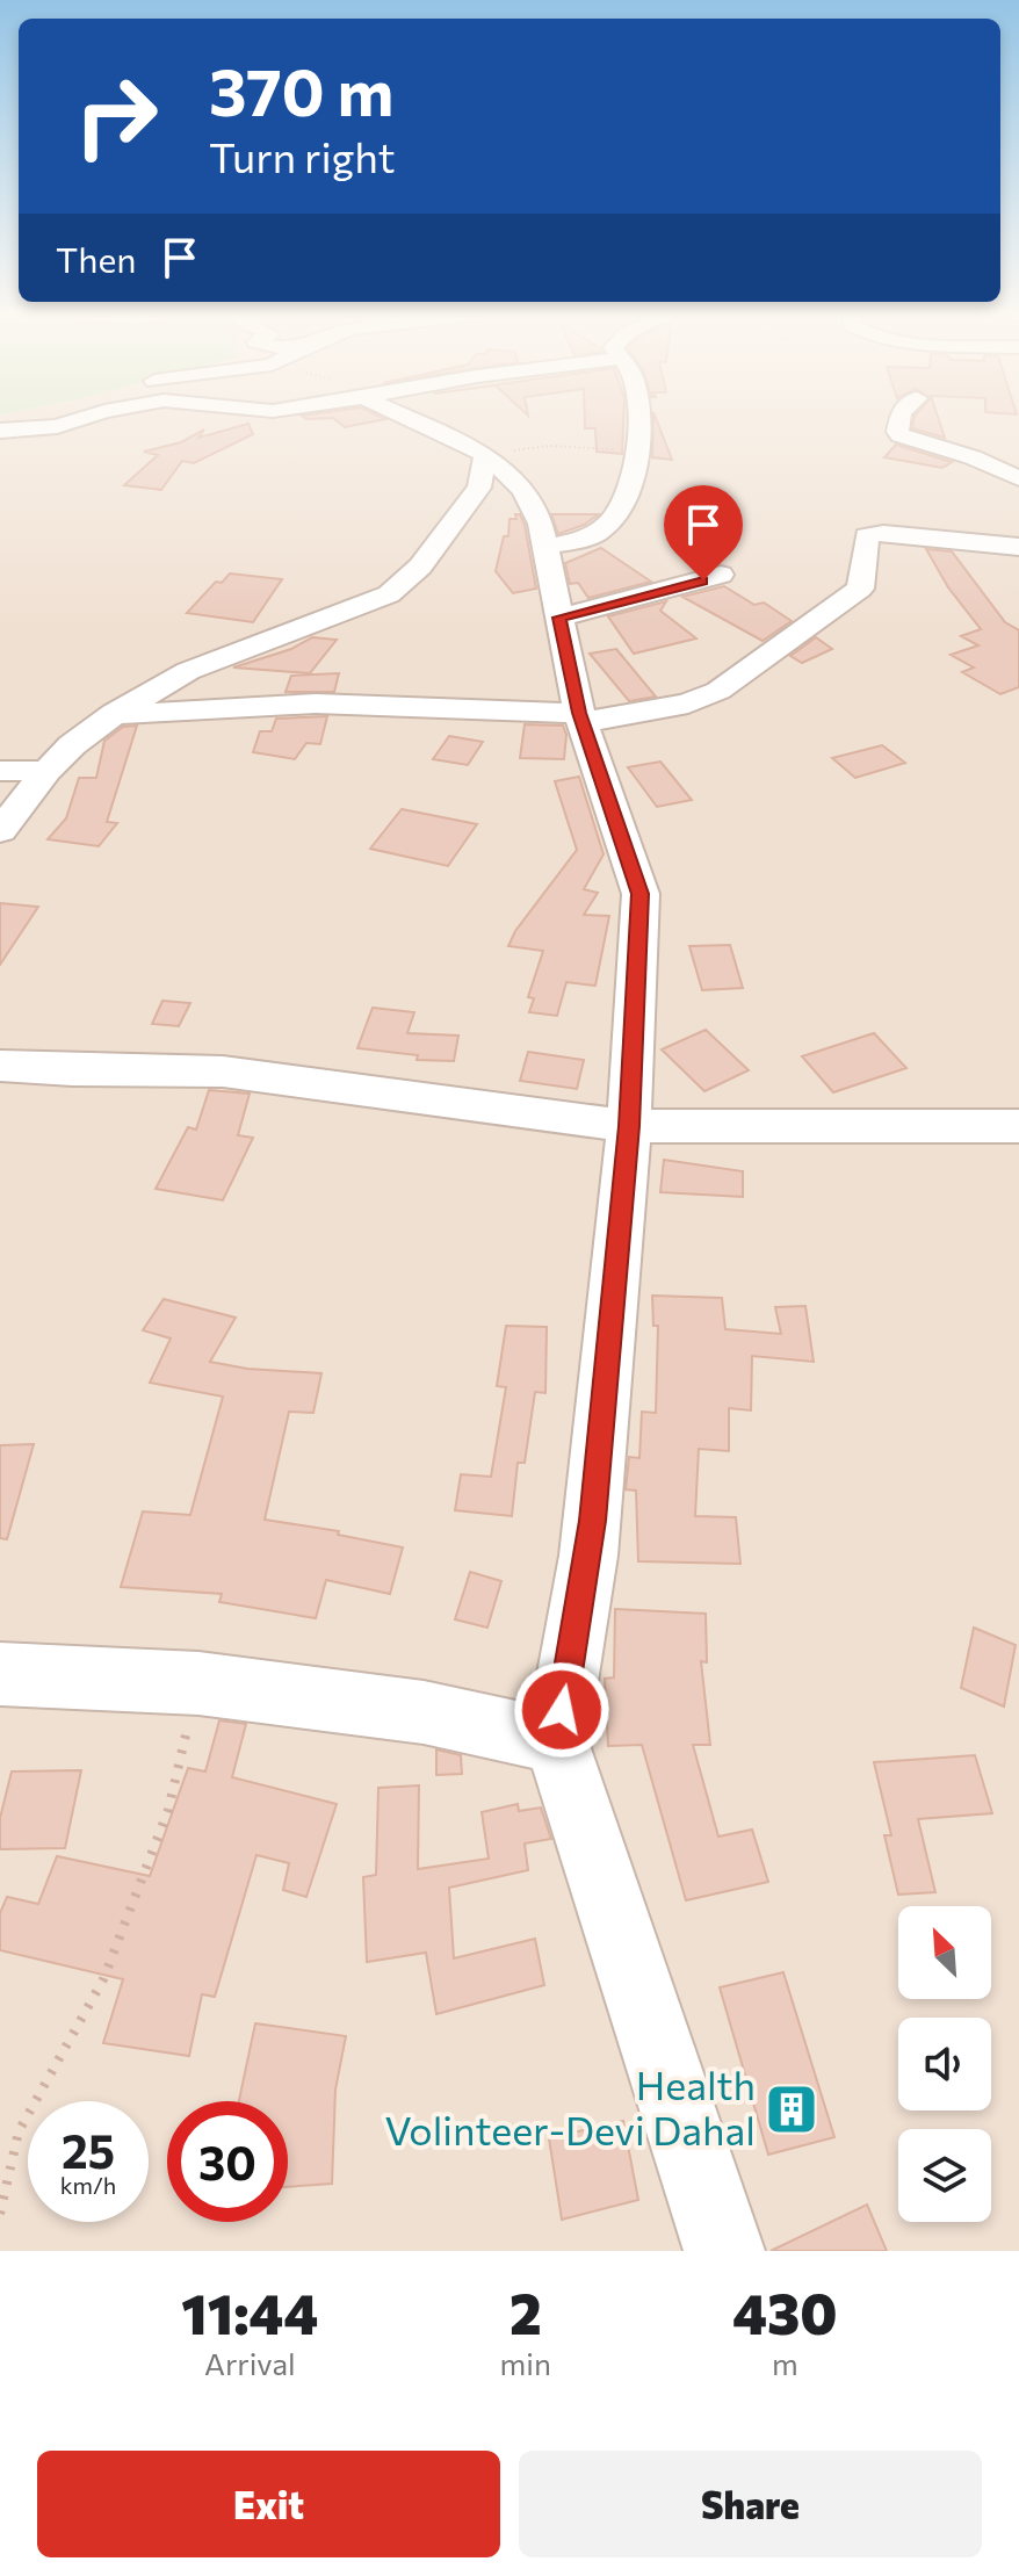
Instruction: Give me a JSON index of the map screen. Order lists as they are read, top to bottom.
{
  "places": {
    "building": ["Health Volinteer-Devi Dahal"]
  },
  "north": "top left",
  "page": {
    "turn": ["370 m", "Turn right"],
    "then": "Then",
    "speed": "25 km/h",
    "limit": "30",
    "eta": [
      "11:44",
      "Arrival",
      "2",
      "min",
      "430",
      "m"
    ],
    "buttons": ["Exit", "Share"]
  }
}
